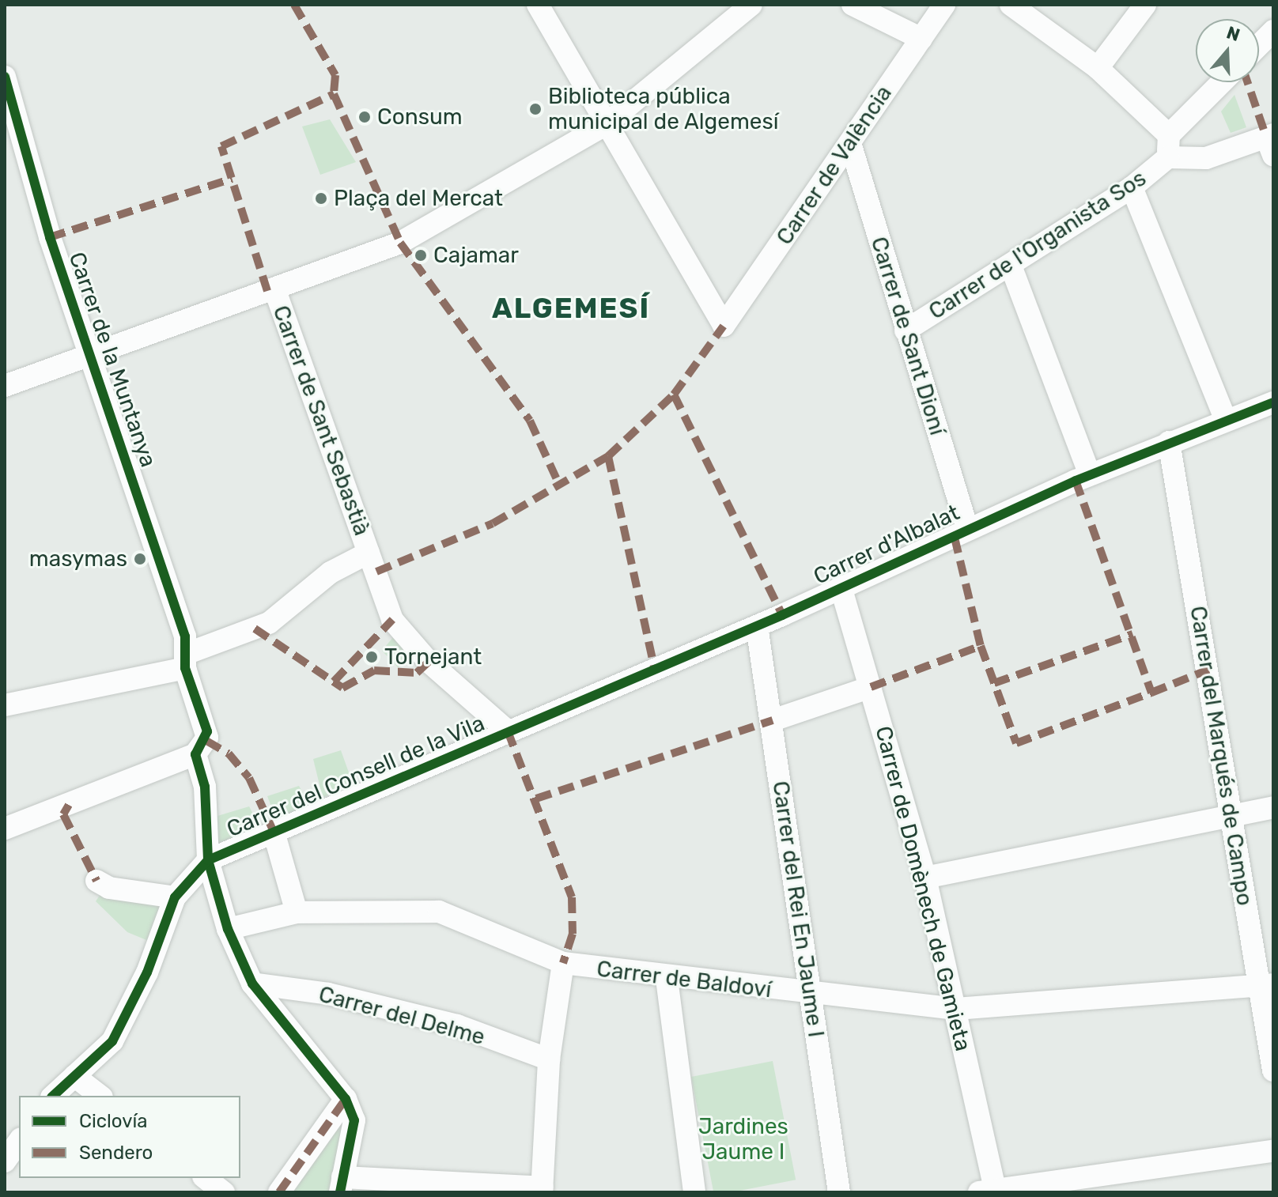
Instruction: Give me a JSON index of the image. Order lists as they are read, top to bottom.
{
  "streets": {
    "street": [
      "Carrer de València",
      "Carrer de l'Organista Sos",
      "Carrer de Sant Dioní",
      "Carrer de la Muntanya",
      "Carrer de Sant Sebastià",
      "Carrer d'Albalat",
      "Carrer del Marqués de Campo",
      "Carrer del Consell de la Vila",
      "Carrer de Domènech de Gamieta",
      "Carrer del Rei En Jaume I",
      "Carrer de Baldoví",
      "Carrer del Delme"
    ]
  },
  "crossings": [
    ["Carrer de València", "Carrer de Sant Dioní"],
    ["Carrer de l'Organista Sos", "Carrer de Sant Dioní"],
    ["Carrer de Sant Dioní", "Carrer d'Albalat"],
    ["Carrer de la Muntanya", "Carrer del Consell de la Vila"],
    ["Carrer de la Muntanya", "Carrer de Baldoví"],
    ["Carrer de la Muntanya", "Carrer del Delme"],
    ["Carrer de Sant Sebastià", "Carrer d'Albalat"],
    ["Carrer de Sant Sebastià", "Carrer del Consell de la Vila"],
    ["Carrer d'Albalat", "Carrer del Marqués de Campo"],
    ["Carrer d'Albalat", "Carrer del Consell de la Vila"],
    ["Carrer d'Albalat", "Carrer de Domènech de Gamieta"],
    ["Carrer d'Albalat", "Carrer del Rei En Jaume I"],
    ["Carrer del Marqués de Campo", "Carrer de Baldoví"],
    ["Carrer de Domènech de Gamieta", "Carrer de Baldoví"],
    ["Carrer del Rei En Jaume I", "Carrer de Baldoví"]
  ],
  "districts": ["ALGEMESÍ"],
  "parks": ["Jardines Jaume I"],
  "places": [
    "Biblioteca pública municipal de Algemesí",
    "Consum",
    "Plaça del Mercat",
    "Cajamar",
    "masymas",
    "Tornejant"
  ],
  "legend": ["Ciclovía", "Sendero"],
  "north": "top"
}
